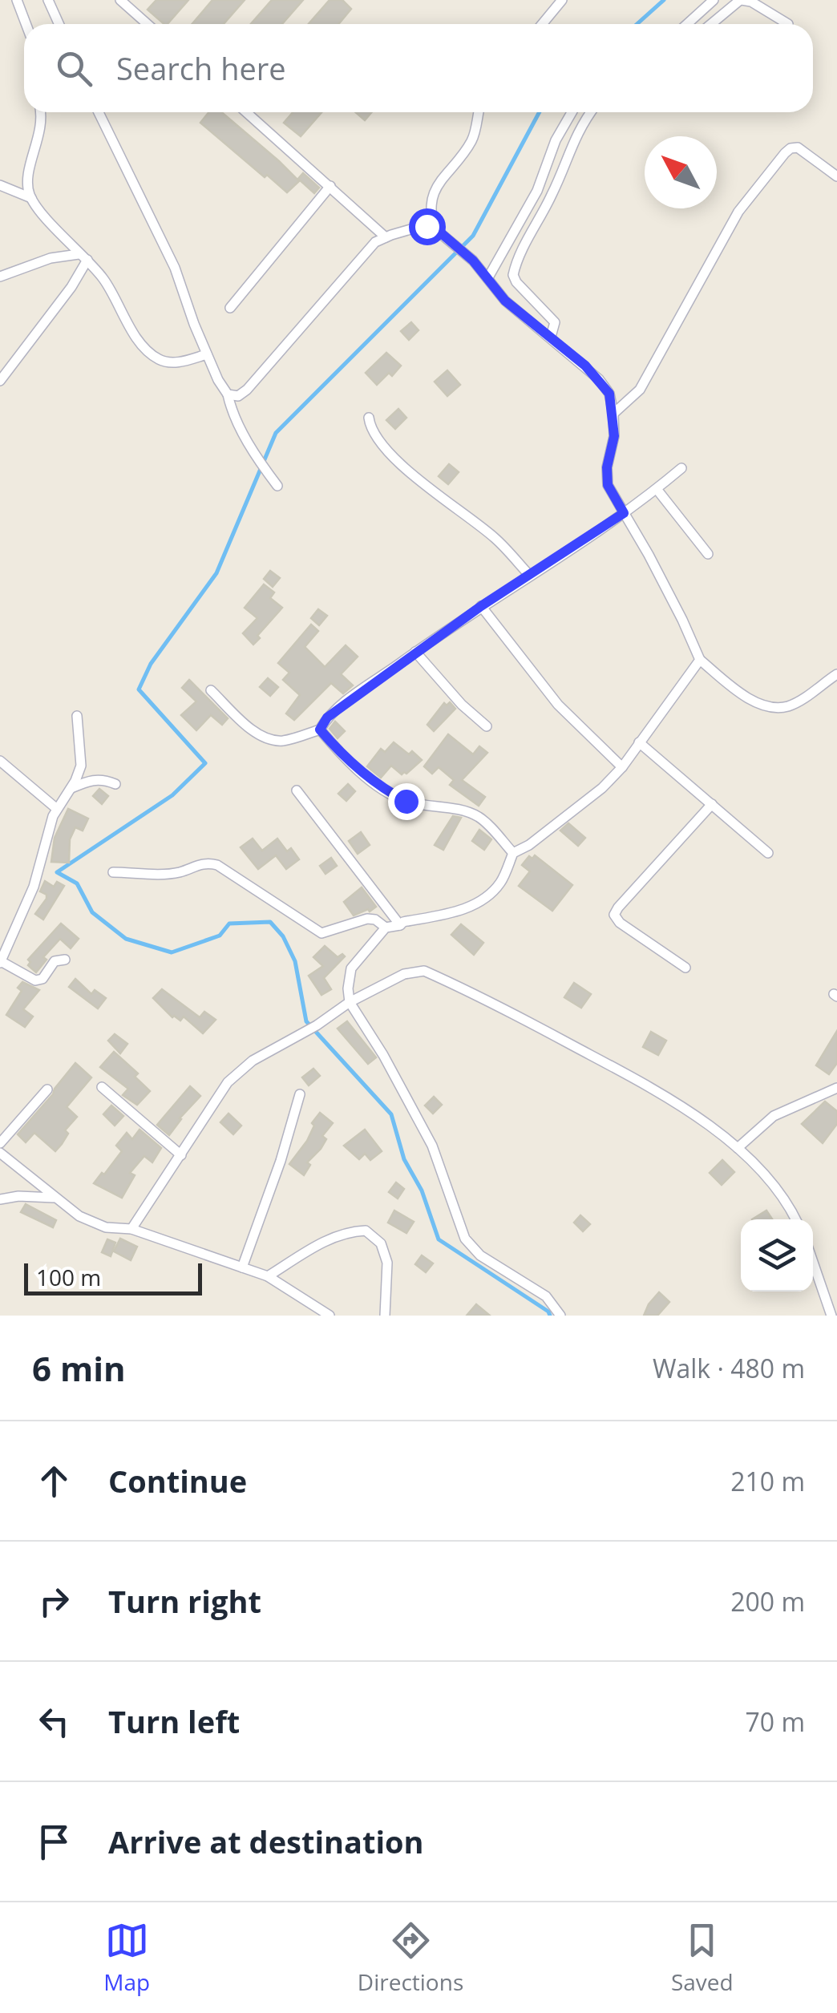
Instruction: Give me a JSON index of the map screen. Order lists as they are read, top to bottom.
{
  "scale_bar": "100 m",
  "north": "top left",
  "page": {
    "search": "Search here",
    "scale": "100 m",
    "heading": ["6 min", "Walk · 480 m"],
    "list": [
      ["Continue", "210 m"],
      ["Turn right", "200 m"],
      ["Turn left", "70 m"],
      "Arrive at destination"
    ],
    "nav": ["Map", "Directions", "Saved"]
  }
}
